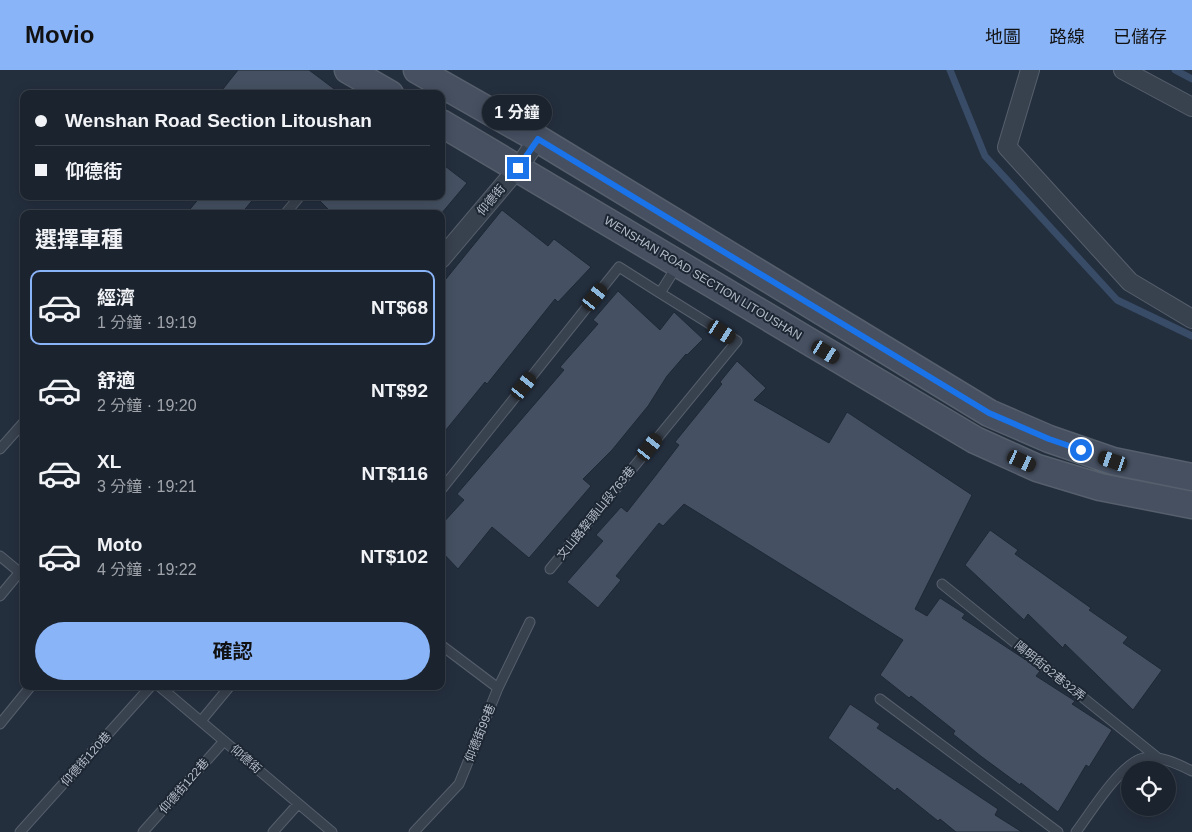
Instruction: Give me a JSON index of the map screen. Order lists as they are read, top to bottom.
{
  "streets": {
    "main road": ["WENSHAN ROAD SECTION LITOUSHAN"],
    "street": ["仰德街"],
    "lane": [
      "文山路犂頭山段763巷",
      "陽明街62巷32弄",
      "仰德街99巷",
      "仰德街120巷",
      "仰德街122巷"
    ]
  },
  "crossings": [
    ["仰德街", "WENSHAN ROAD SECTION LITOUSHAN"],
    ["仰德街", "仰德街122巷"]
  ],
  "page": {
    "header": "Movio",
    "nav": ["地圖", "路線", "已儲存"],
    "banner": ["Wenshan Road Section Litoushan", "仰德街"],
    "bubble": "1 分鐘",
    "heading": "選擇車種",
    "list": [
      {
        "name": "經濟",
        "note": "1 分鐘 · 19:19",
        "value": "NT$68"
      },
      {
        "name": "舒適",
        "note": "2 分鐘 · 19:20",
        "value": "NT$92"
      },
      {
        "name": "XL",
        "note": "3 分鐘 · 19:21",
        "value": "NT$116"
      },
      {
        "name": "Moto",
        "note": "4 分鐘 · 19:22",
        "value": "NT$102"
      }
    ],
    "buttons": "確認"
  }
}
